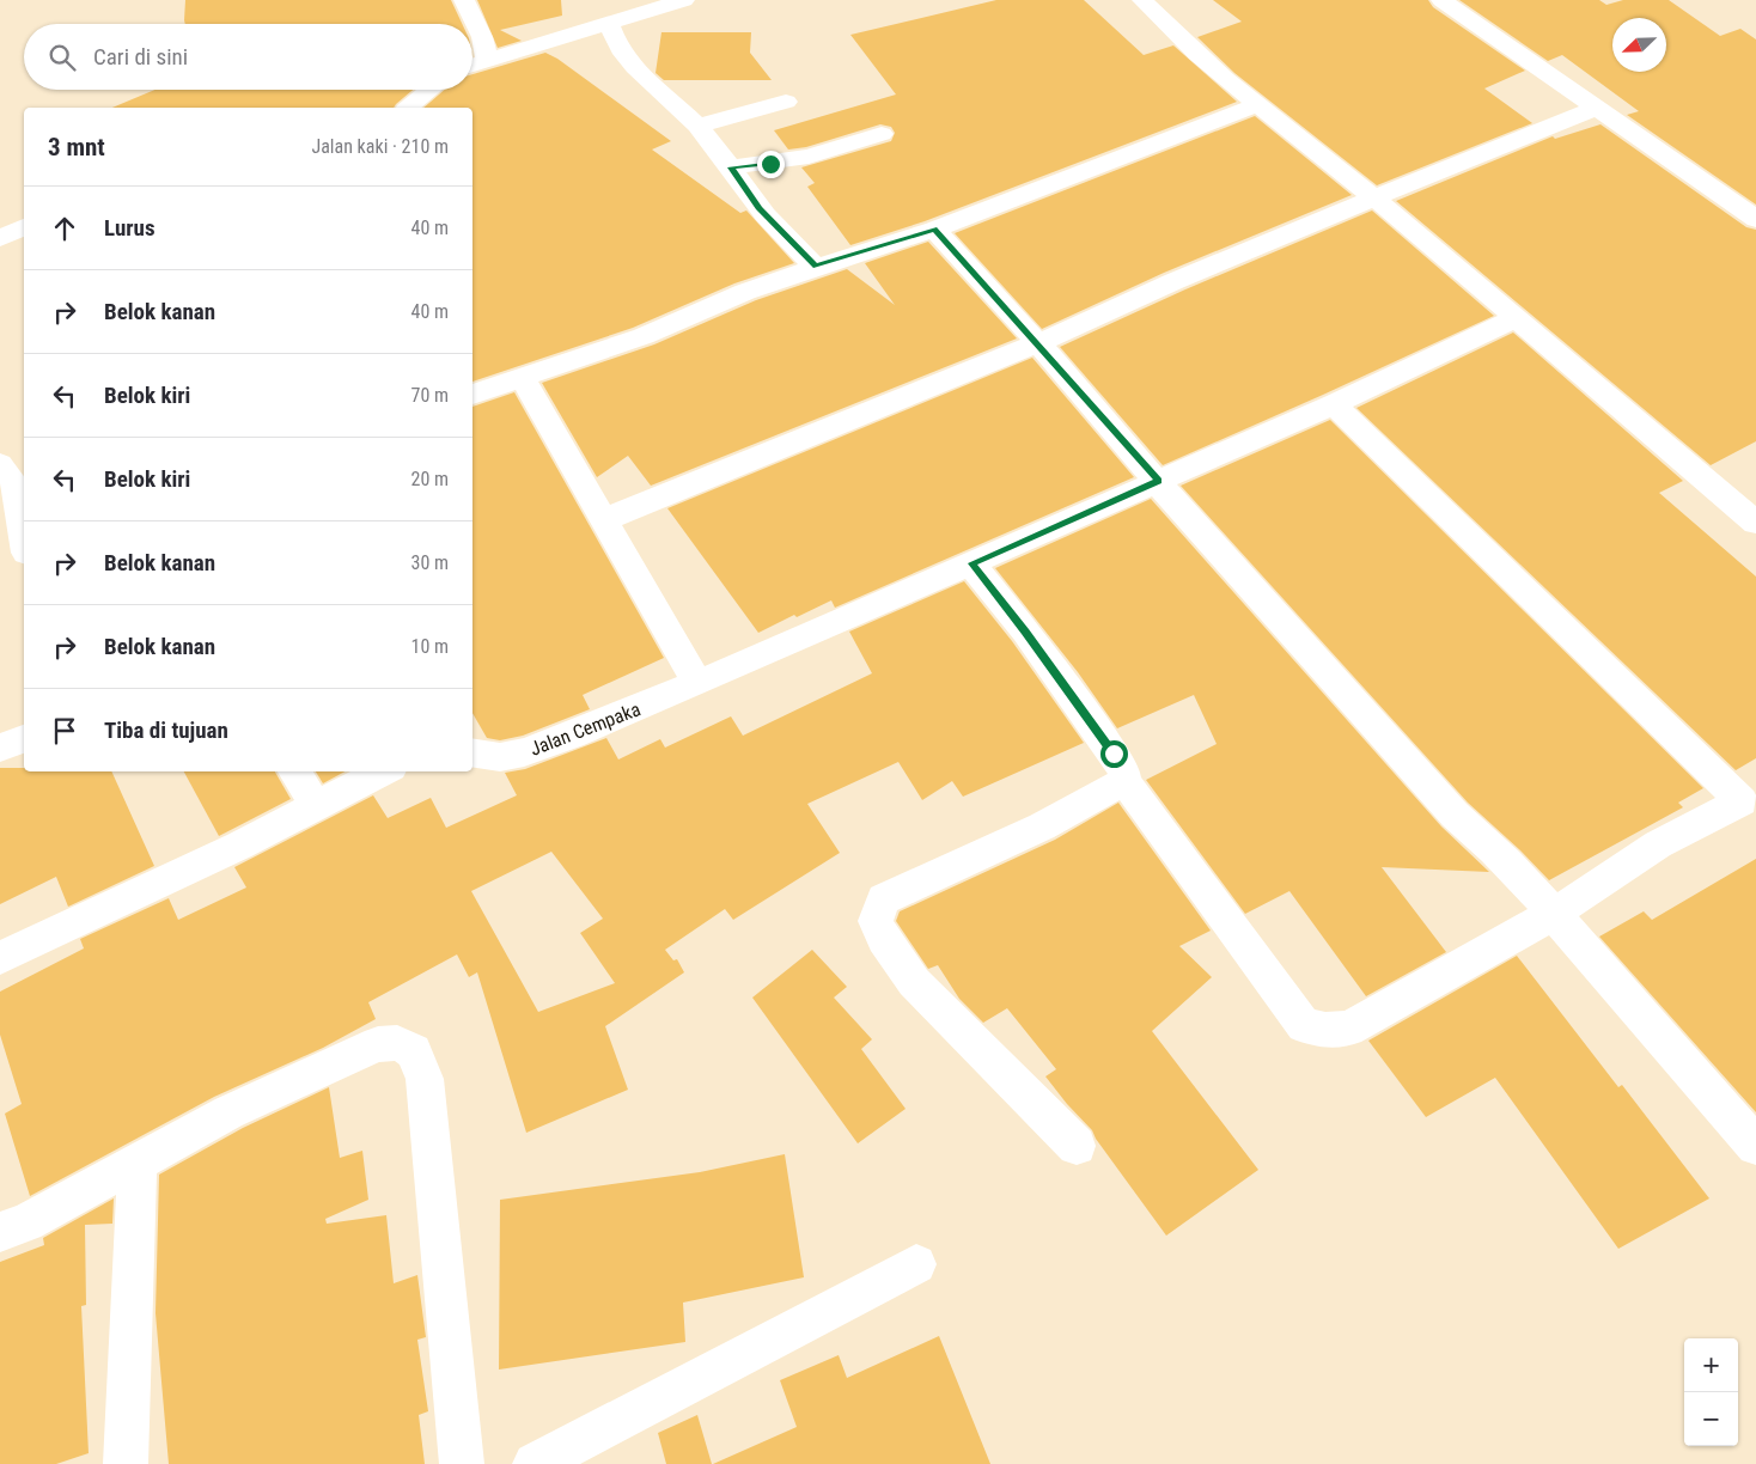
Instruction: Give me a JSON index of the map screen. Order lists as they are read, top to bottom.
{
  "streets": {
    "street": ["Jalan Cempaka"]
  },
  "north": "bottom left",
  "page": {
    "search": "Cari di sini",
    "heading": ["3 mnt", "Jalan kaki · 210 m"],
    "list": [
      ["Lurus", "40 m"],
      ["Belok kanan", "40 m"],
      ["Belok kiri", "70 m"],
      ["Belok kiri", "20 m"],
      ["Belok kanan", "30 m"],
      ["Belok kanan", "10 m"],
      "Tiba di tujuan"
    ],
    "map_buttons": ["+", "−"]
  }
}
